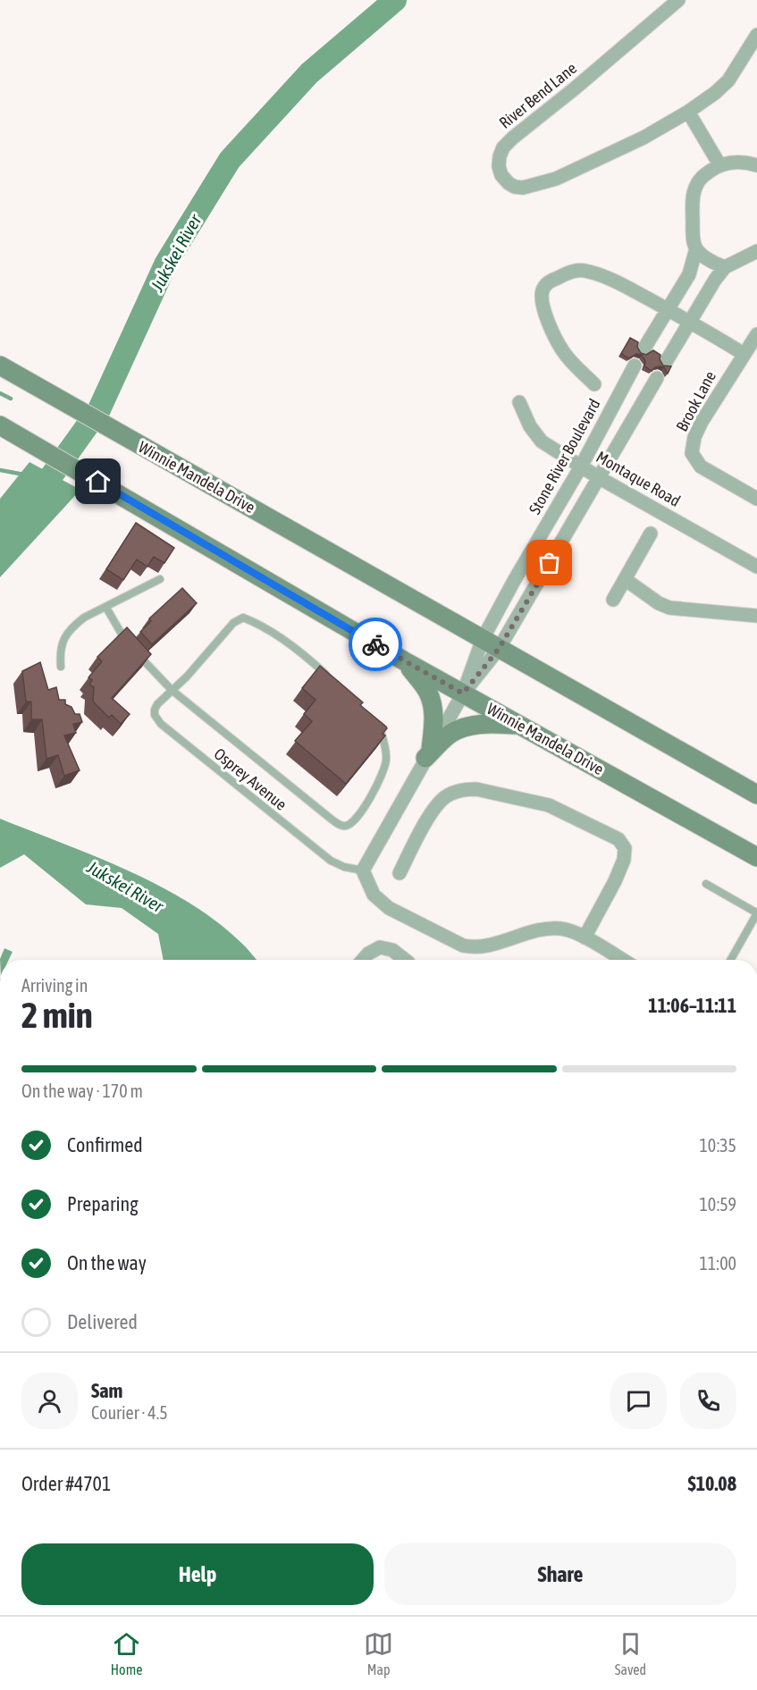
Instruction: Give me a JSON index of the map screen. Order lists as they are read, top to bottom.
{
  "streets": {
    "main road": ["Winnie Mandela Drive"],
    "street": [
      "River Bend Lane",
      "Brook Lane",
      "Stone River Boulevard",
      "Montaque Road"
    ],
    "lane": ["Osprey Avenue"]
  },
  "crossings": [
    ["Stone River Boulevard", "Winnie Mandela Drive"],
    ["Stone River Boulevard", "Montaque Road"]
  ],
  "water": ["Jukskei River"],
  "page": {
    "heading": ["2 min", "Arriving in", "11:06–11:11"],
    "panel": [
      "Sam",
      "Courier · 4.5",
      "Order #4701",
      "$10.08"
    ],
    "bar": "On the way · 170 m",
    "list": [
      ["Confirmed", "10:35"],
      ["Preparing", "10:59"],
      ["On the way", "11:00"],
      "Delivered"
    ],
    "buttons": ["Help", "Share"],
    "tabs": ["Home", "Map", "Saved"]
  }
}
